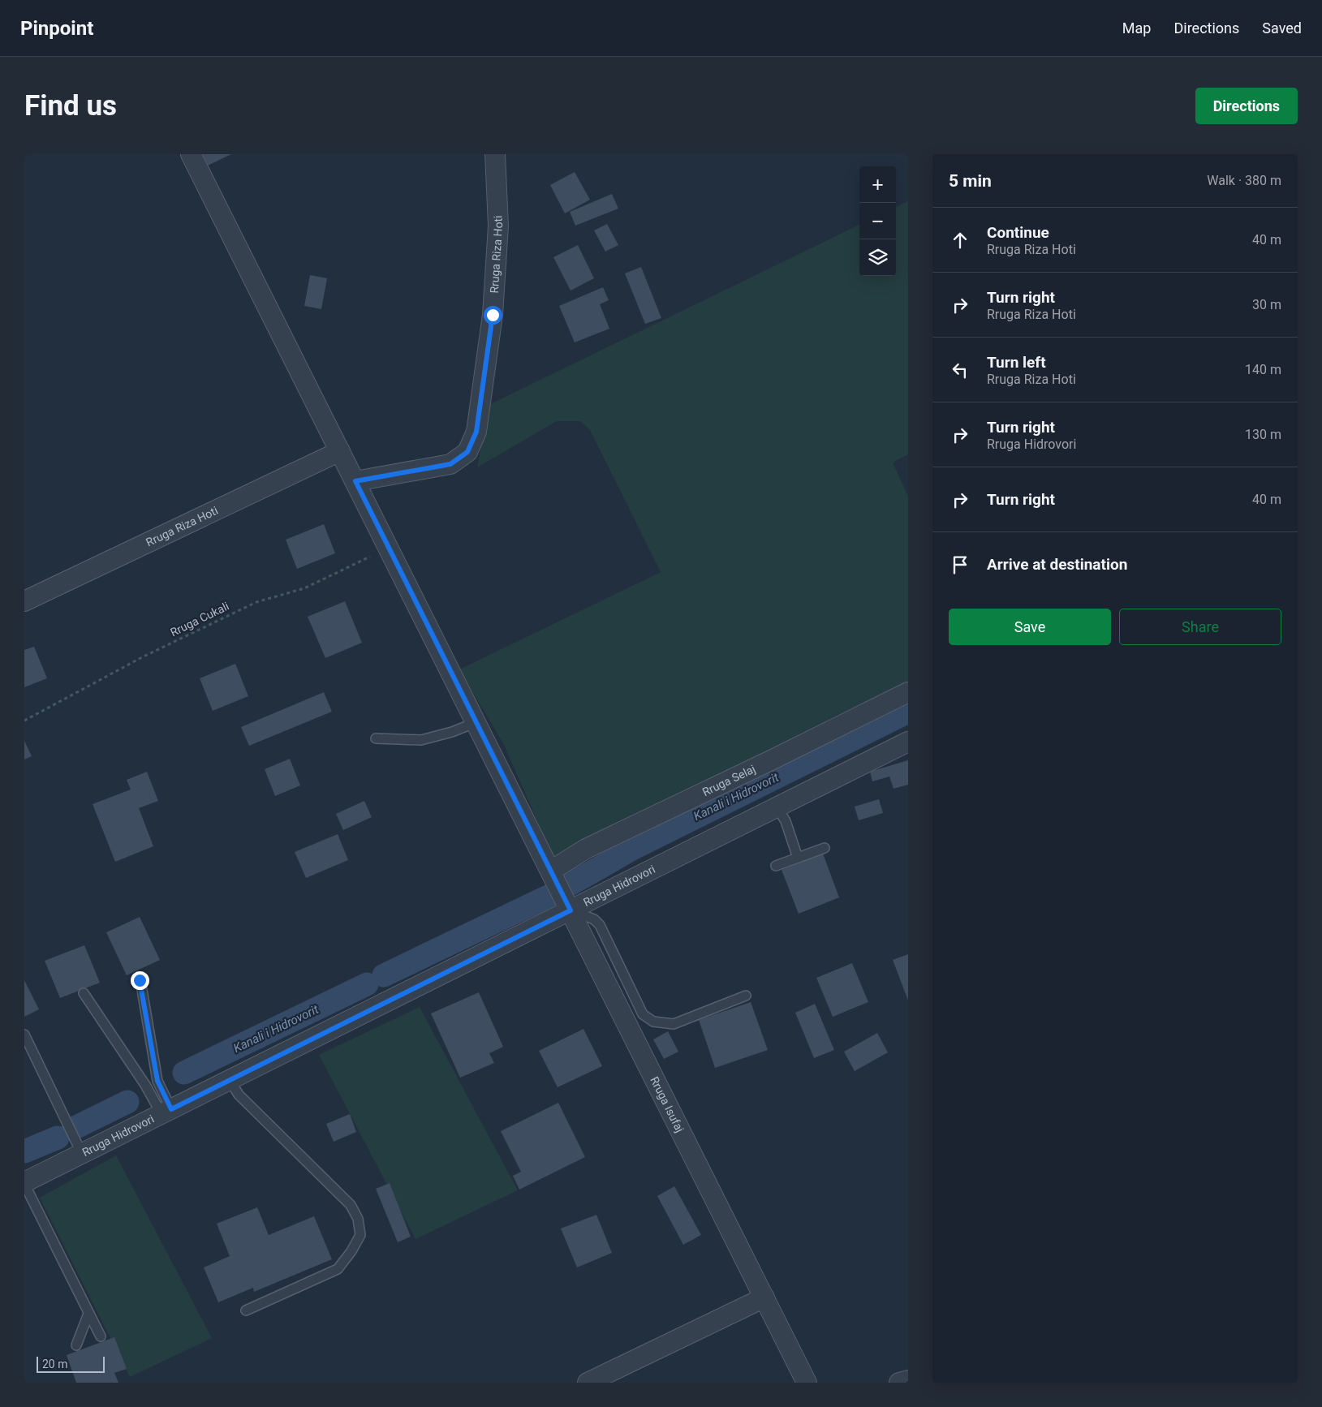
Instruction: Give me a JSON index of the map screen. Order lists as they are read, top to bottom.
{
  "streets": {
    "street": [
      "Rruga Riza Hoti",
      "Rruga Selaj",
      "Rruga Hidrovori",
      "Rruga Isufaj"
    ],
    "path": ["Rruga Cukali"]
  },
  "crossings": [
    ["Rruga Hidrovori", "Rruga Isufaj"]
  ],
  "water": ["Kanali i Hidrovorit"],
  "scale_bar": "20 m",
  "page": {
    "header": "Pinpoint",
    "nav": ["Map", "Directions", "Saved"],
    "buttons": [
      "Directions",
      ["Save", "Share"]
    ],
    "title": "Find us",
    "heading": ["5 min", "Walk · 380 m"],
    "map_buttons": ["+", "−"],
    "list": [
      ["Continue", "Rruga Riza Hoti", "40 m"],
      ["Turn right", "Rruga Riza Hoti", "30 m"],
      ["Turn left", "Rruga Riza Hoti", "140 m"],
      ["Turn right", "Rruga Hidrovori", "130 m"],
      ["Turn right", "40 m"],
      "Arrive at destination"
    ],
    "scale": "20 m"
  }
}
